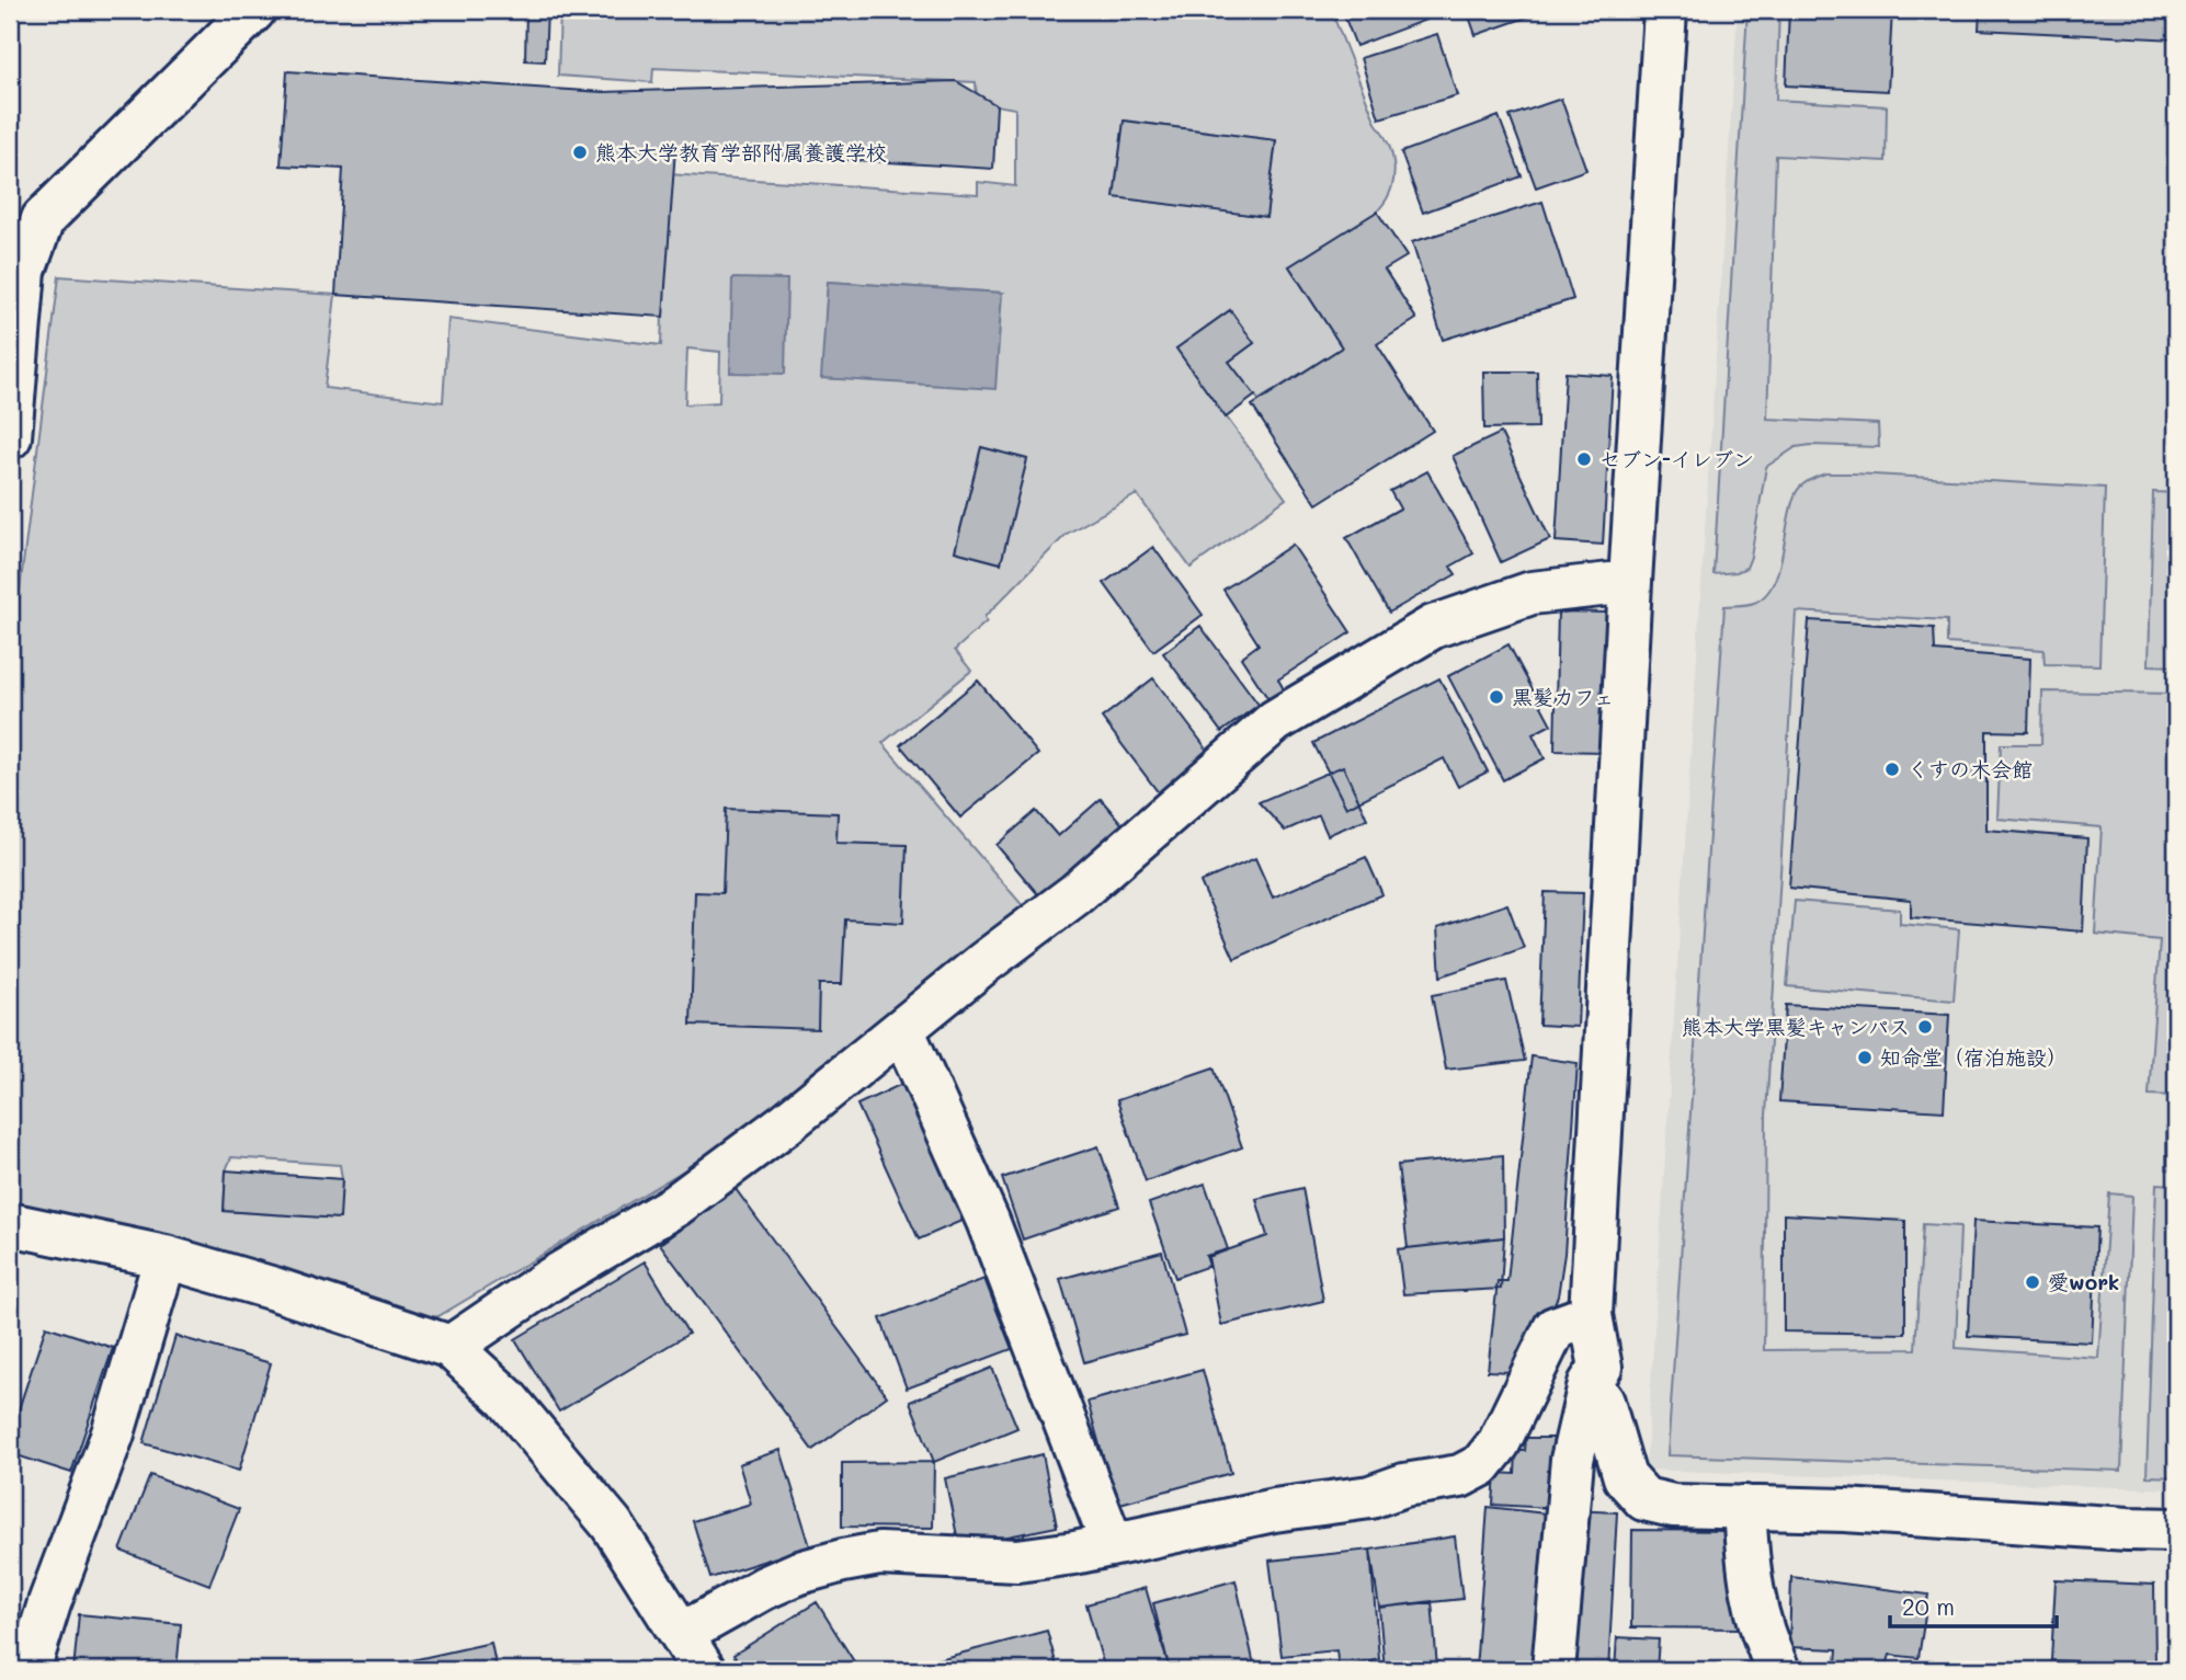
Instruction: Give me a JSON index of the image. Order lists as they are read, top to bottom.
{
  "places": [
    "熊本大学教育学部附属養護学校",
    "セブン-イレブン",
    "黒髪カフェ",
    "くすの木会館",
    "熊本大学黒髪キャンパス",
    "知命堂（宿泊施設）",
    "愛work"
  ],
  "scale_bar": "20 m"
}
